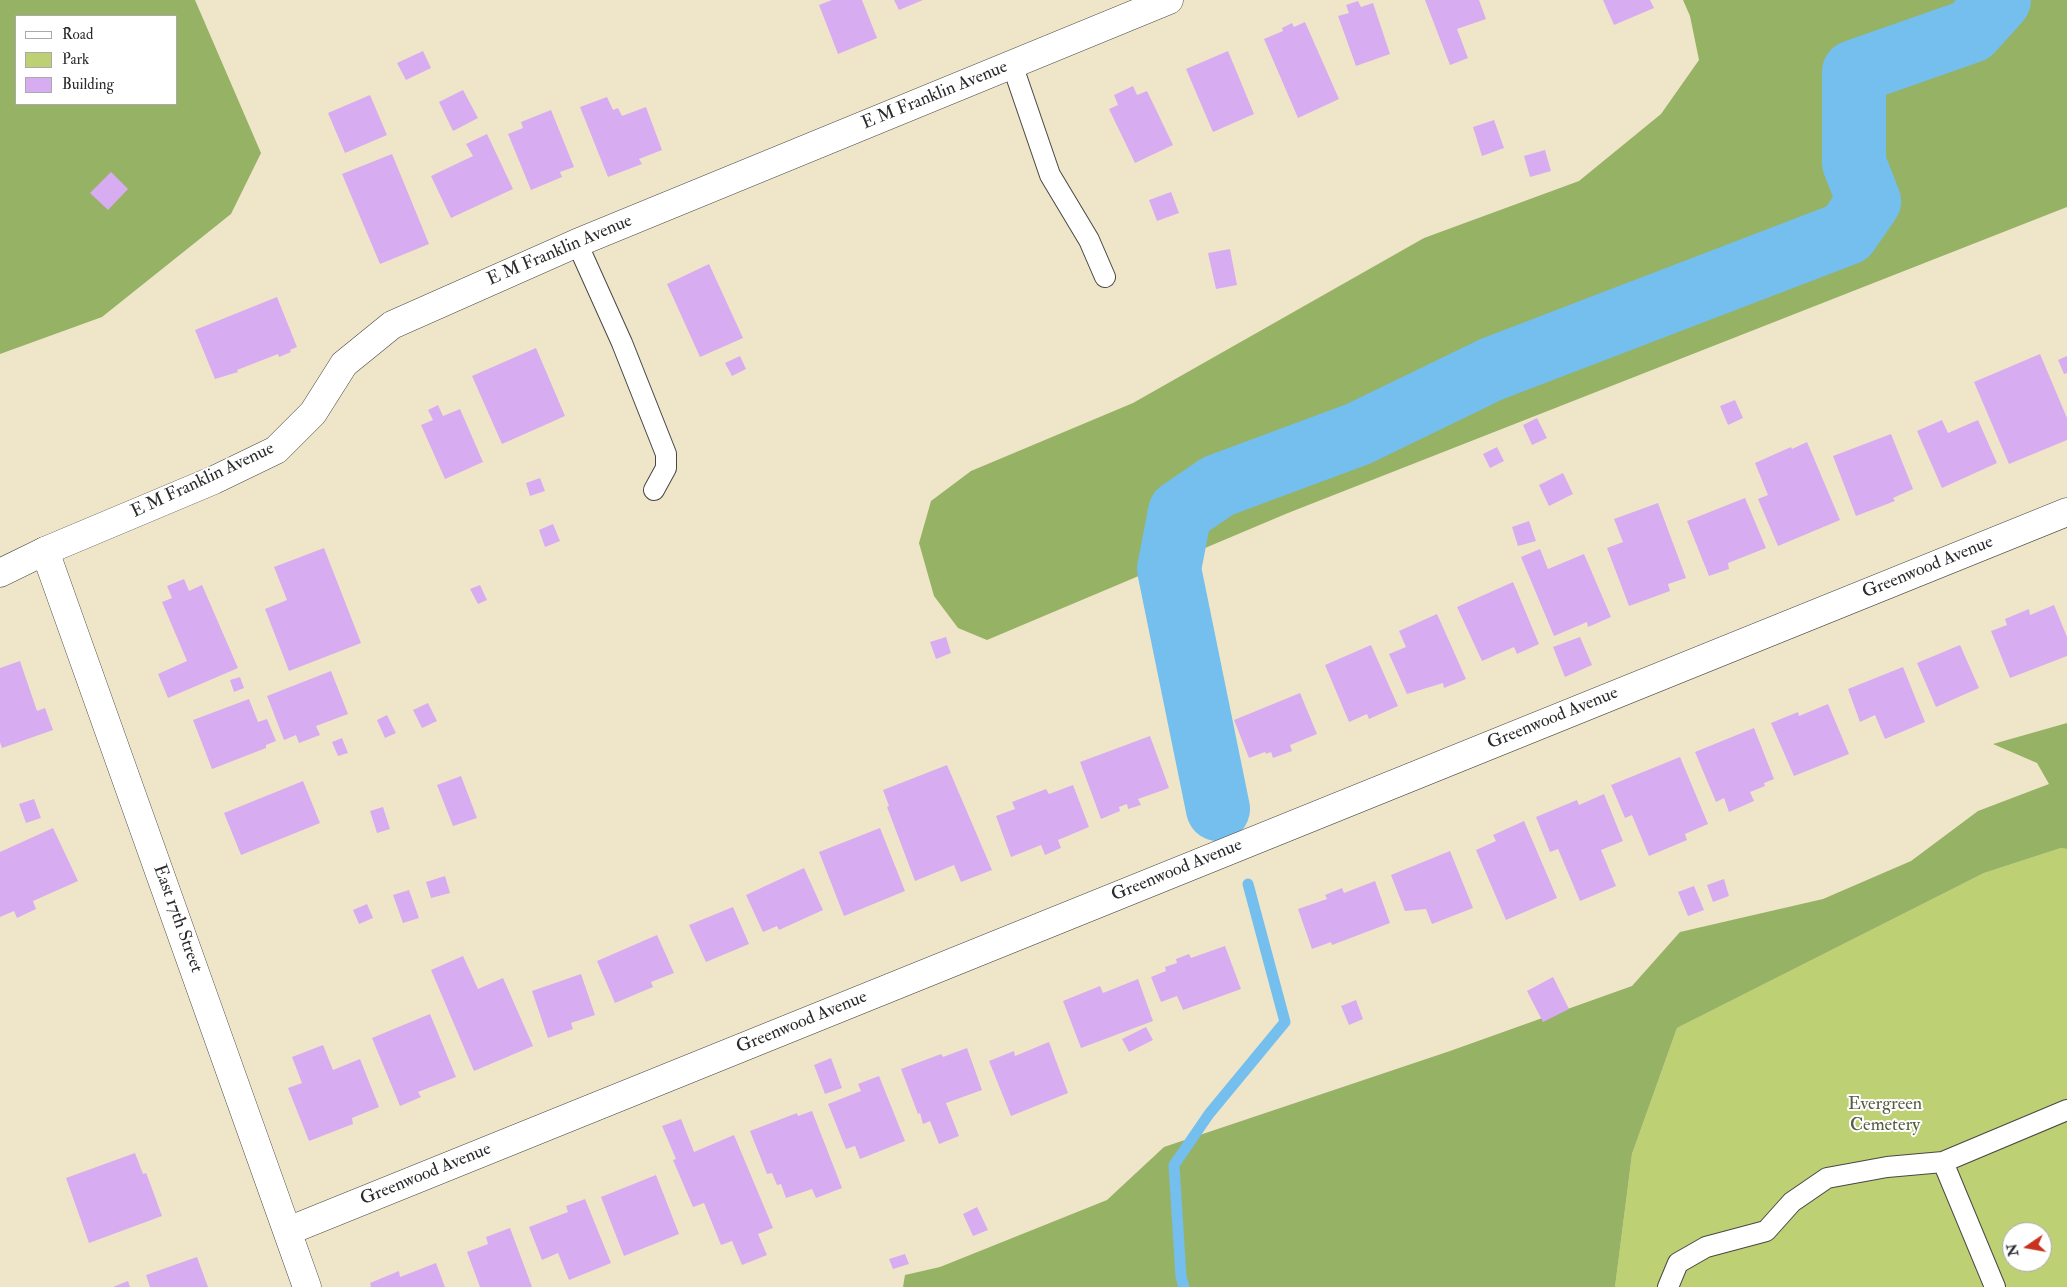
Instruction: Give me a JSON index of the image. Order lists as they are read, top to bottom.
{
  "streets": {
    "street": ["E M Franklin Avenue", "Greenwood Avenue", "East 17th Street"]
  },
  "crossings": [
    ["E M Franklin Avenue", "East 17th Street"],
    ["Greenwood Avenue", "East 17th Street"]
  ],
  "parks": ["Evergreen Cemetery"],
  "legend": ["Road", "Park", "Building"],
  "north": "left"
}
